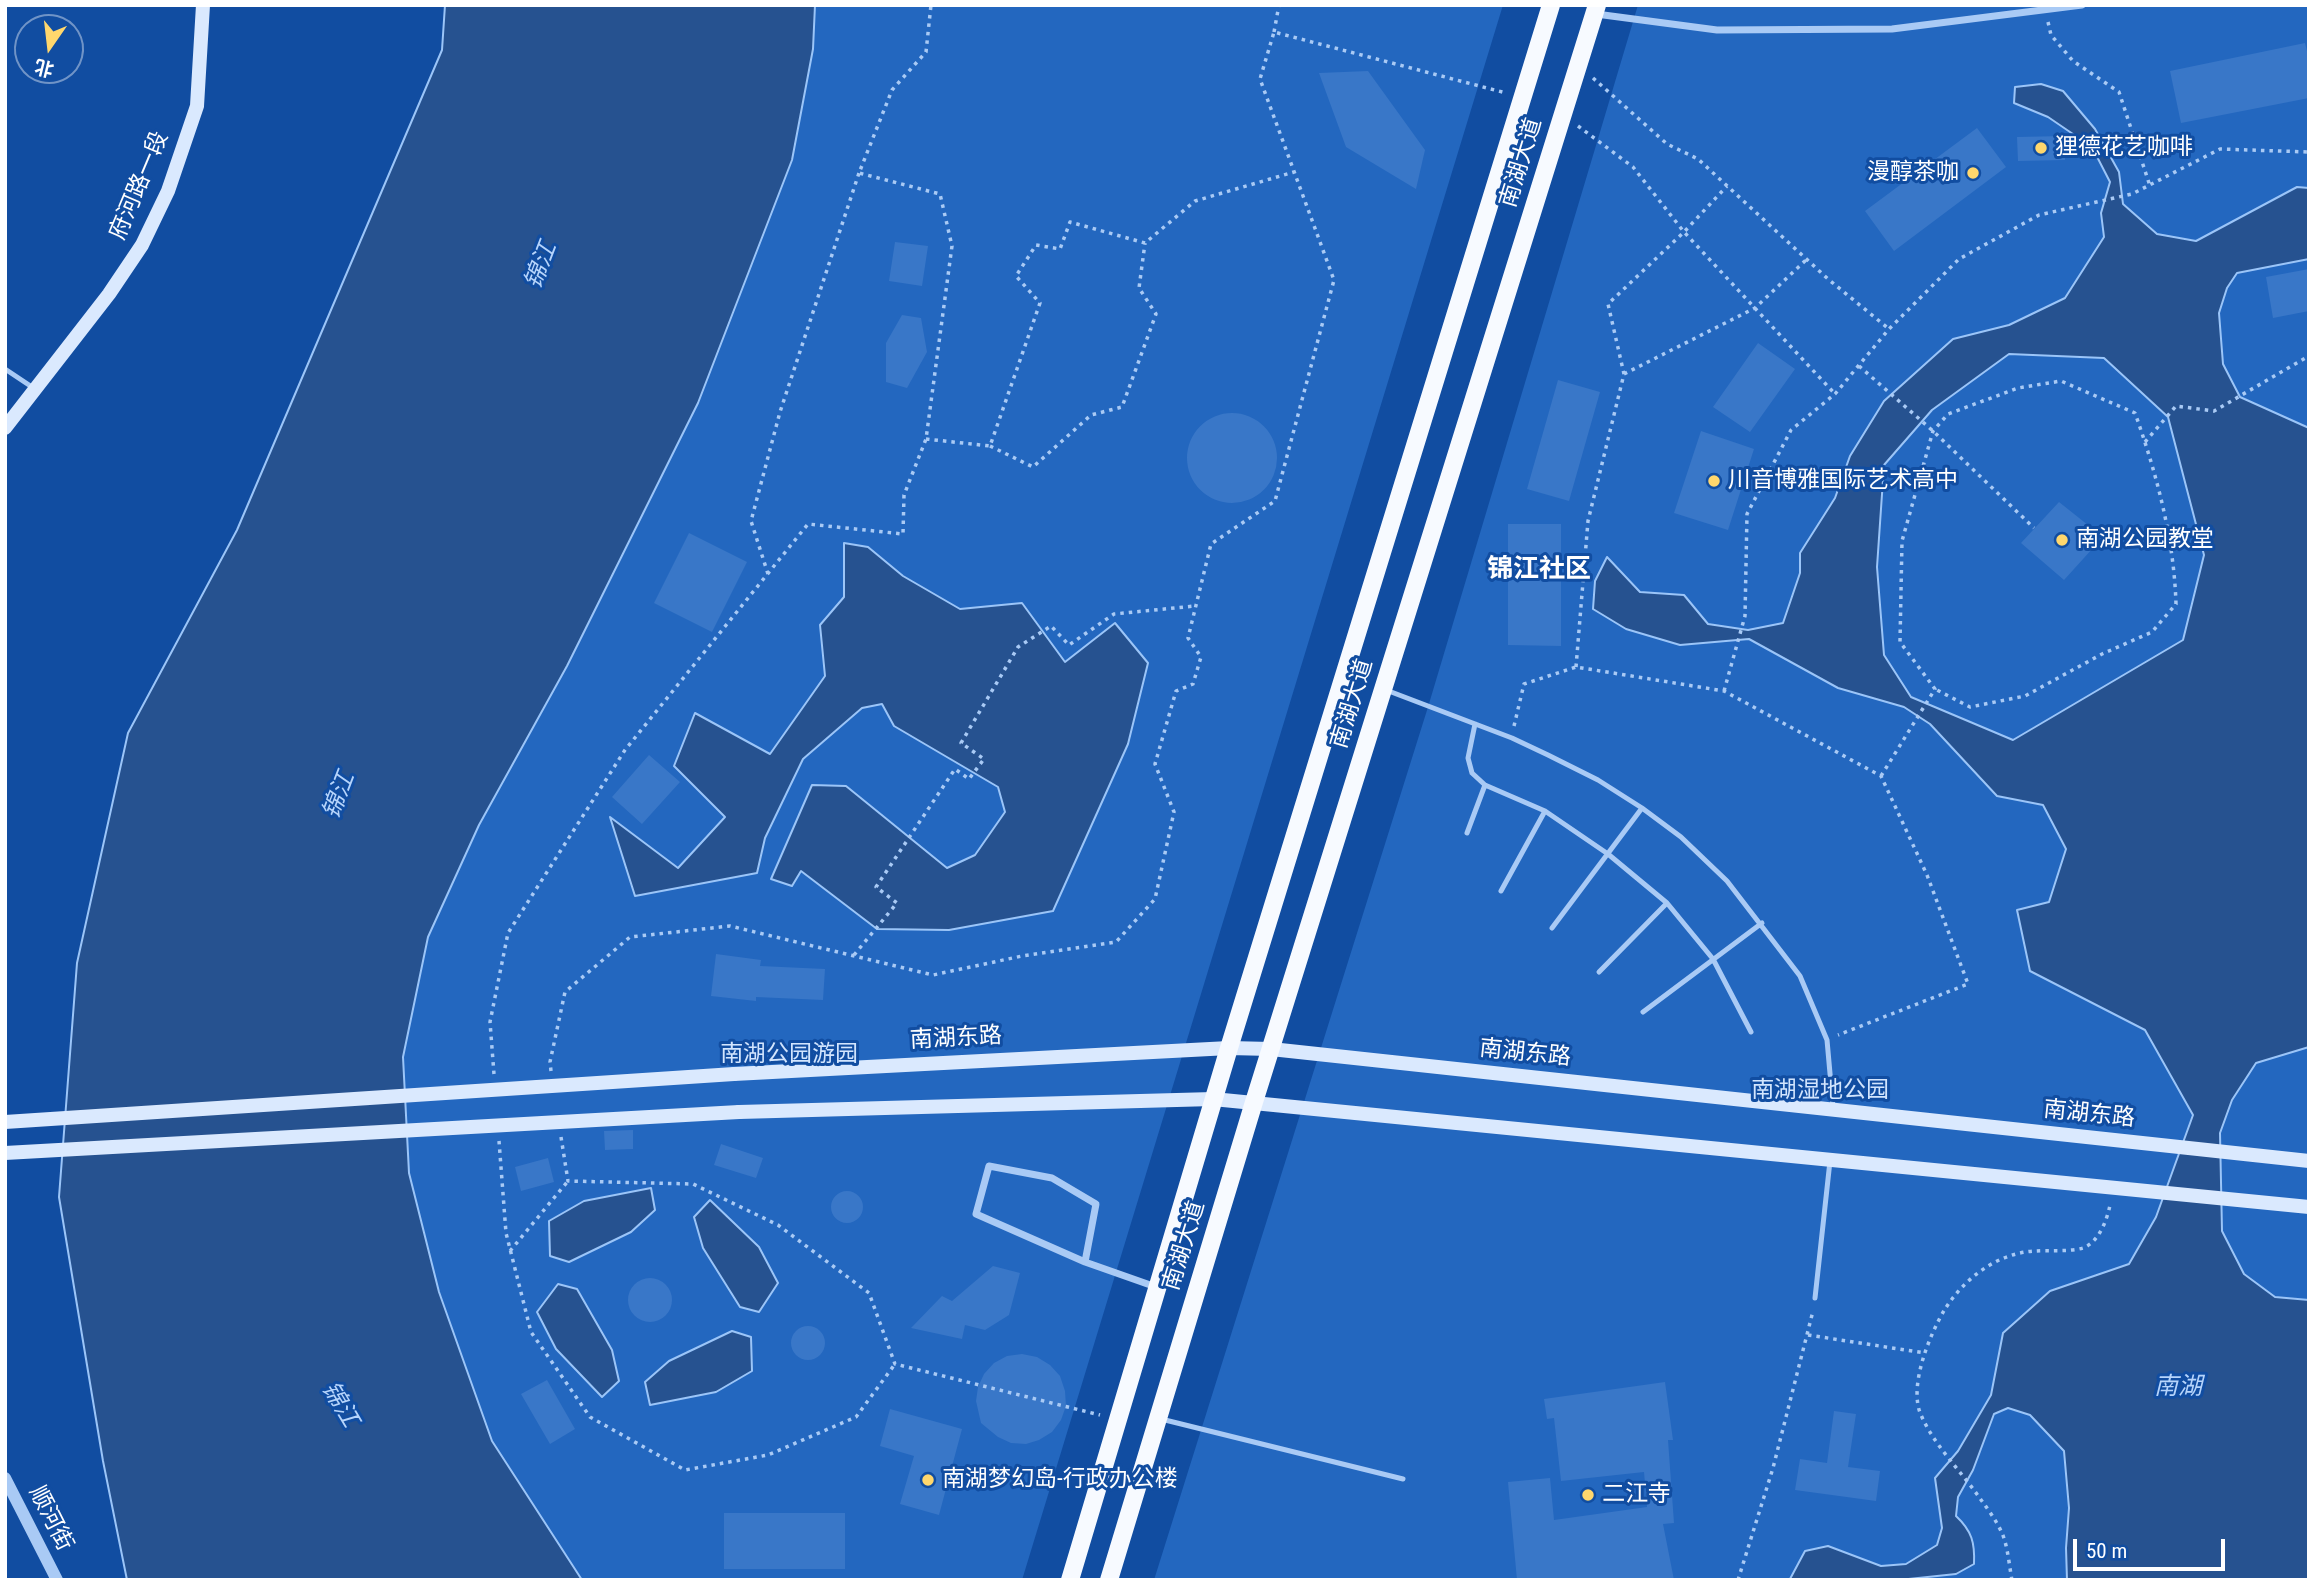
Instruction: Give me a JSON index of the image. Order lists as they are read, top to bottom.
{
  "streets": {
    "main road": ["南湖大道", "府河路一段", "南湖东路"],
    "street": ["顺河街"]
  },
  "crossings": [
    ["南湖大道", "南湖东路"]
  ],
  "districts": ["锦江社区"],
  "water": ["锦江", "南湖"],
  "parks": ["南湖公园游园", "南湖湿地公园"],
  "places": [
    "狸德花艺咖啡",
    "漫醇茶咖",
    "川音博雅国际艺术高中",
    "南湖公园教堂",
    "南湖梦幻岛-行政办公楼",
    "二江寺"
  ],
  "scale_bar": "50 m",
  "north": "bottom"
}
